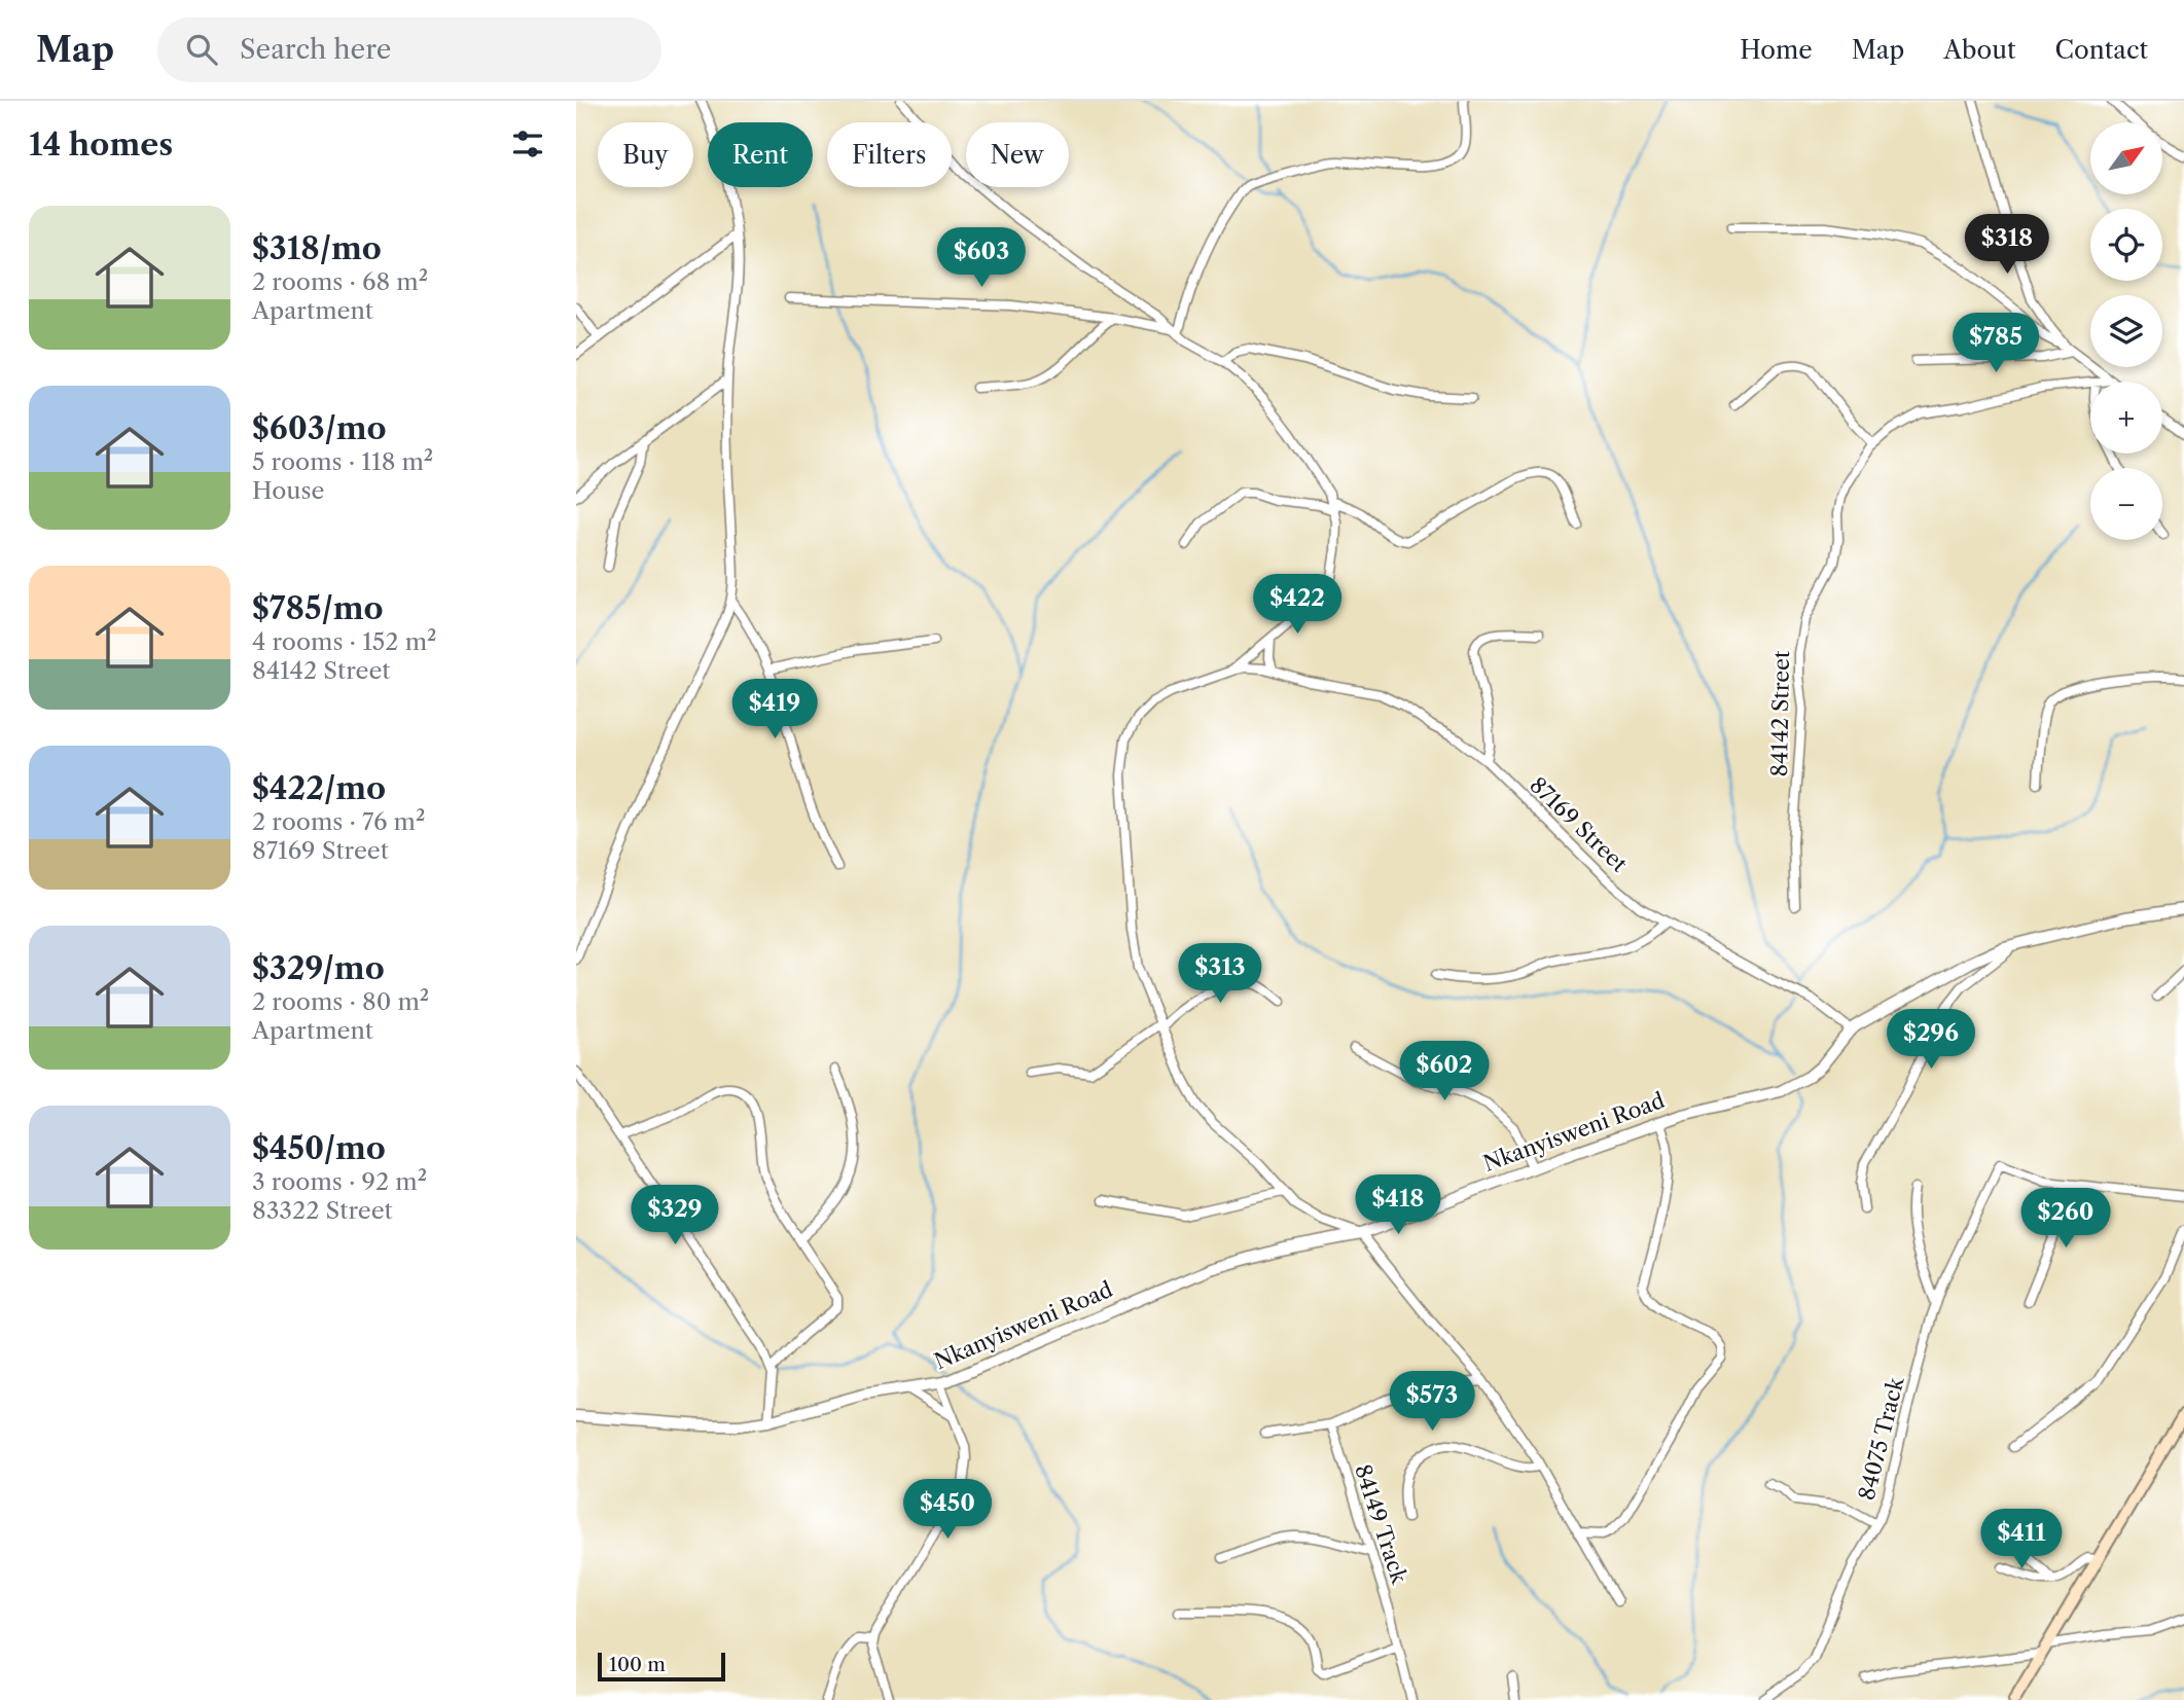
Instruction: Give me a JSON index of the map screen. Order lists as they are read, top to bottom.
{
  "streets": {
    "street": [
      "84142 Street",
      "87169 Street",
      "Nkanyisweni Road",
      "84075 Track",
      "84149 Track"
    ]
  },
  "crossings": [
    ["87169 Street", "Nkanyisweni Road"]
  ],
  "scale_bar": "100 m",
  "north": "top right",
  "page": {
    "header": "Map",
    "search": "Search here",
    "nav": [
      "Home",
      "Map",
      "About",
      "Contact"
    ],
    "heading": "14 homes",
    "map_buttons": ["+", "−"],
    "chip": [
      "Buy",
      "Rent",
      "Filters",
      "New"
    ],
    "list": [
      {
        "name": "$318/mo",
        "note": "2 rooms · 68 m² · Apartment"
      },
      {
        "name": "$603/mo",
        "note": "5 rooms · 118 m² · House"
      },
      {
        "name": "$785/mo",
        "note": "4 rooms · 152 m² · 84142 Street"
      },
      {
        "name": "$422/mo",
        "note": "2 rooms · 76 m² · 87169 Street"
      },
      {
        "name": "$329/mo",
        "note": "2 rooms · 80 m² · Apartment"
      },
      {
        "name": "$450/mo",
        "note": "3 rooms · 92 m² · 83322 Street"
      }
    ],
    "price": [
      "$318",
      "$603",
      "$785",
      "$422",
      "$419",
      "$313",
      "$296",
      "$602",
      "$418",
      "$329",
      "$260",
      "$573",
      "$450",
      "$411"
    ],
    "scale": "100 m"
  }
}
